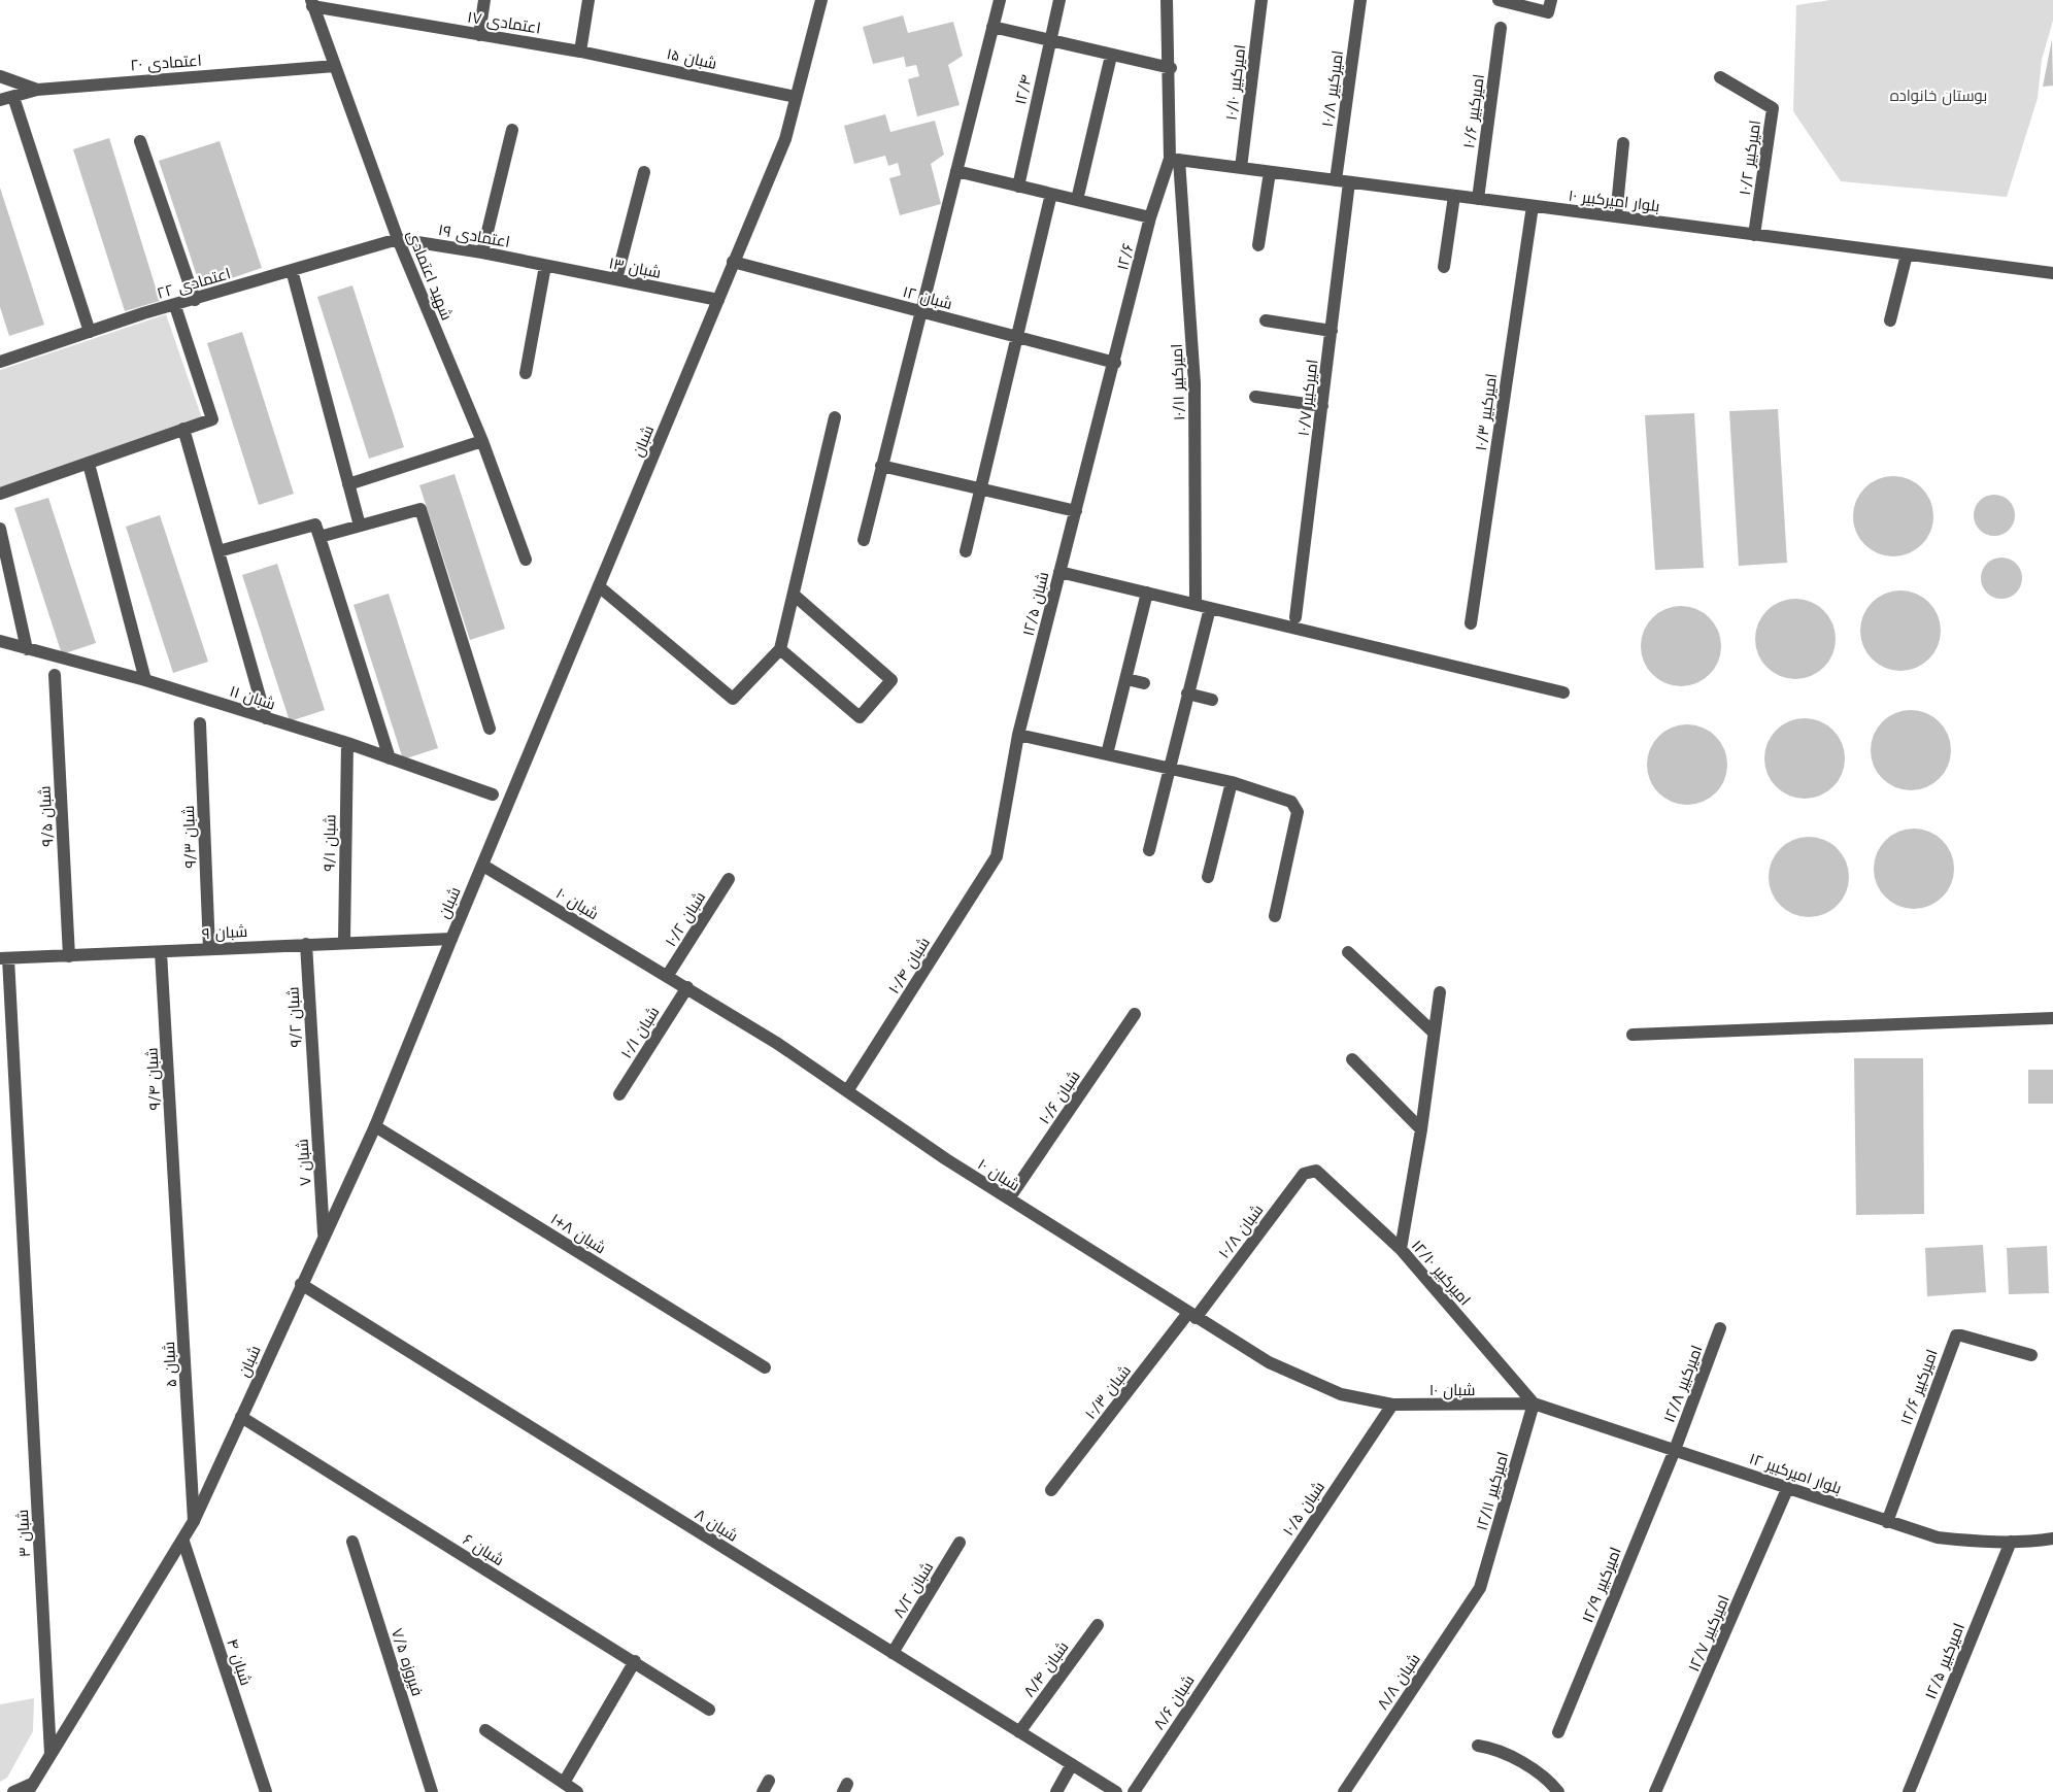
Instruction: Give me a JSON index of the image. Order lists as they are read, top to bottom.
{
  "streets": {
    "street": [
      "۱۷ اعتمادی",
      "۱۵ شبان",
      "۲۰ اعتمادی",
      "۱۰/۱۰ امیرکبیر",
      "۱۰/۸ امیرکبیر",
      "۱۲/۴",
      "۱۰/۶ امیرکبیر",
      "۱۰/۲ امیرکبیر",
      "۱۰ بلوار امیرکبیر",
      "۱۹ اعتمادی",
      "۱۲/۶",
      "۱۳ شبان",
      "شهید اعتمادی",
      "۲۲ اعتمادی",
      "۱۲ شبان",
      "۱۰/۱۱ امیرکبیر",
      "۱۰/۷ امیرکبیر",
      "۱۰/۳ امیرکبیر",
      "شبان",
      "۱۲/۵ شبان",
      "۱۱ شبان",
      "۹/۵ شبان",
      "۹/۳ شبان",
      "۹/۱ شبان",
      "۱۰ شبان",
      "۱۰/۲ شبان",
      "۹ شبان",
      "۱۰/۴ شبان",
      "۹/۲ شبان",
      "۱۰/۱ شبان",
      "۹/۴ شبان",
      "۱۰/۶ شبان",
      "۷ شبان",
      "۱۰/۸ شبان",
      "۱+۸ شبان",
      "۱۲/۱۰ امیرکبیر",
      "۵ شبان",
      "۱۲/۸ امیرکبیر",
      "۱۲/۶ امیرکبیر",
      "۱۰/۳ شبان",
      "۱۲ بلوار امیرکبیر",
      "۱۲/۱۱ امیرکبیر",
      "۱۰/۵ شبان",
      "۸ شبان",
      "۳ شبان",
      "۶ شبان",
      "۱۲/۹ امیرکبیر",
      "۸/۲ شبان",
      "۱۲/۷ امیرکبیر",
      "۱۲/۵ امیرکبیر",
      "۴ شبان",
      "۷/۵ فیروزه",
      "۸/۴ شبان",
      "۸/۸ شبان",
      "۸/۶ شبان"
    ]
  },
  "crossings": [
    ["۱۷ اعتمادی", "۱۵ شبان"],
    ["۱۷ اعتمادی", "شهید اعتمادی"],
    ["۱۵ شبان", "شبان"],
    ["۲۰ اعتمادی", "شهید اعتمادی"],
    ["۱۰/۱۰ امیرکبیر", "۱۰ بلوار امیرکبیر"],
    ["۱۰/۸ امیرکبیر", "۱۰ بلوار امیرکبیر"],
    ["۱۰/۶ امیرکبیر", "۱۰ بلوار امیرکبیر"],
    ["۱۰/۲ امیرکبیر", "۱۰ بلوار امیرکبیر"],
    ["۱۰ بلوار امیرکبیر", "۱۲/۶"],
    ["۱۰ بلوار امیرکبیر", "۱۰/۱۱ امیرکبیر"],
    ["۱۰ بلوار امیرکبیر", "۱۰/۷ امیرکبیر"],
    ["۱۰ بلوار امیرکبیر", "۱۰/۳ امیرکبیر"],
    ["۱۹ اعتمادی", "۱۳ شبان"],
    ["۱۹ اعتمادی", "شهید اعتمادی"],
    ["۱۹ اعتمادی", "۲۲ اعتمادی"],
    ["۱۲/۶", "۱۲ شبان"],
    ["۱۲/۶", "۱۰/۱۱ امیرکبیر"],
    ["۱۲/۶", "۱۲/۵ شبان"],
    ["۱۳ شبان", "شبان"],
    ["شهید اعتمادی", "۲۲ اعتمادی"],
    ["۱۲ شبان", "شبان"],
    ["۱۲ شبان", "۱۲/۵ شبان"],
    ["شبان", "۱۰ شبان"],
    ["شبان", "۹ شبان"],
    ["شبان", "۷ شبان"],
    ["شبان", "۱+۸ شبان"],
    ["شبان", "۵ شبان"],
    ["شبان", "۸ شبان"],
    ["شبان", "۳ شبان"],
    ["شبان", "۶ شبان"],
    ["شبان", "۴ شبان"],
    ["۱۲/۵ شبان", "۱۰/۴ شبان"],
    ["۱۱ شبان", "۹/۱ شبان"],
    ["۹/۵ شبان", "۹ شبان"],
    ["۹/۳ شبان", "۹ شبان"],
    ["۹/۱ شبان", "۹ شبان"],
    ["۱۰ شبان", "۱۰/۲ شبان"],
    ["۱۰ شبان", "۱۰/۴ شبان"],
    ["۱۰ شبان", "۱۰/۱ شبان"],
    ["۱۰ شبان", "۱۰/۶ شبان"],
    ["۱۰ شبان", "۱۰/۸ شبان"],
    ["۱۰ شبان", "۱۲/۱۰ امیرکبیر"],
    ["۱۰ شبان", "۱۰/۳ شبان"],
    ["۱۰ شبان", "۱۲ بلوار امیرکبیر"],
    ["۱۰ شبان", "۱۲/۱۱ امیرکبیر"],
    ["۱۰ شبان", "۱۰/۵ شبان"],
    ["۹ شبان", "۹/۲ شبان"],
    ["۹ شبان", "۹/۴ شبان"],
    ["۹ شبان", "۳ شبان"],
    ["۹/۲ شبان", "۷ شبان"],
    ["۹/۴ شبان", "۵ شبان"],
    ["۱۰/۸ شبان", "۱۲/۱۰ امیرکبیر"],
    ["۱۰/۸ شبان", "۱۰/۳ شبان"],
    ["۱۲/۱۰ امیرکبیر", "۱۲ بلوار امیرکبیر"],
    ["۱۲/۱۰ امیرکبیر", "۱۲/۱۱ امیرکبیر"],
    ["۱۲/۸ امیرکبیر", "۱۲ بلوار امیرکبیر"],
    ["۱۲/۸ امیرکبیر", "۱۲/۹ امیرکبیر"],
    ["۱۲/۶ امیرکبیر", "۱۲ بلوار امیرکبیر"],
    ["۱۲ بلوار امیرکبیر", "۱۲/۱۱ امیرکبیر"],
    ["۱۲ بلوار امیرکبیر", "۱۲/۹ امیرکبیر"],
    ["۱۲ بلوار امیرکبیر", "۱۲/۷ امیرکبیر"],
    ["۱۲ بلوار امیرکبیر", "۱۲/۵ امیرکبیر"],
    ["۱۲/۱۱ امیرکبیر", "۸/۸ شبان"],
    ["۱۰/۵ شبان", "۸/۶ شبان"],
    ["۸ شبان", "۸/۲ شبان"],
    ["۸ شبان", "۸/۴ شبان"]
  ],
  "parks": ["بوستان خانواده"]
}
